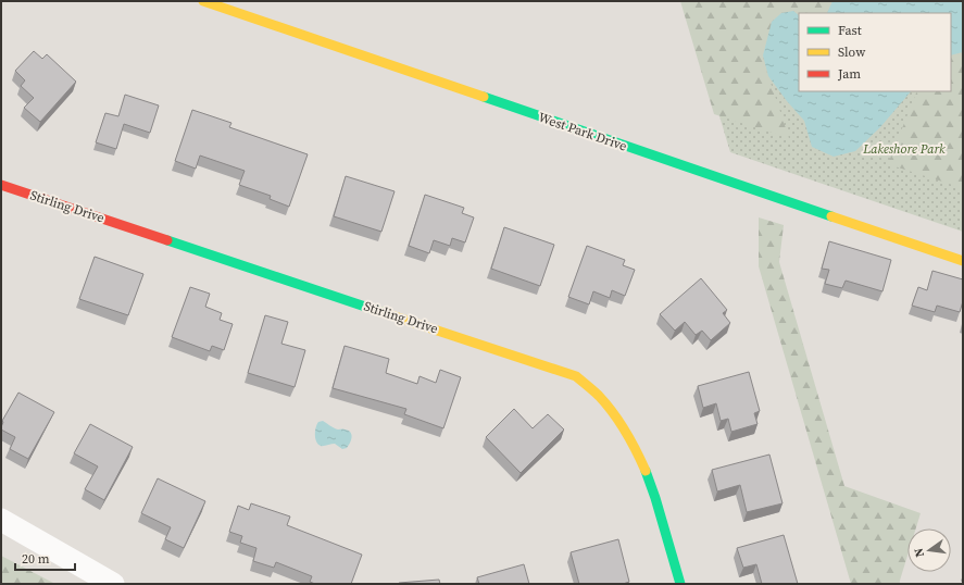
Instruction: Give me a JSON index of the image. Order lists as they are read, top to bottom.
{
  "streets": {
    "street": ["West Park Drive", "Stirling Drive"]
  },
  "parks": ["Lakeshore Park"],
  "legend": ["Fast", "Slow", "Jam"],
  "scale_bar": "20 m",
  "north": "left"
}
